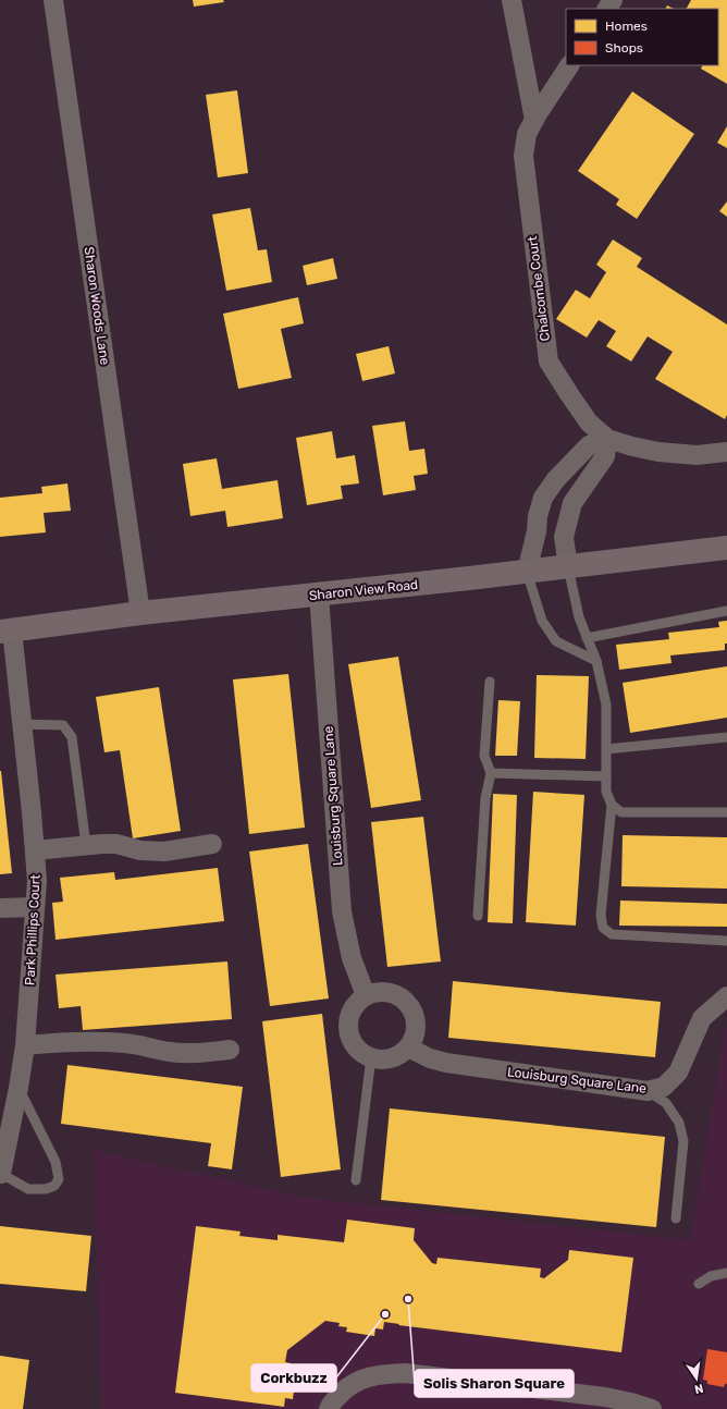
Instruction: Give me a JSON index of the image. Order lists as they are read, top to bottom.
{
  "streets": {
    "street": [
      "Chalcombe Court",
      "Sharon Woods Lane",
      "Sharon View Road",
      "Louisburg Square Lane",
      "Park Phillips Court"
    ]
  },
  "crossings": [
    ["Sharon Woods Lane", "Sharon View Road"],
    ["Sharon View Road", "Louisburg Square Lane"],
    ["Sharon View Road", "Park Phillips Court"]
  ],
  "places": ["Solis Sharon Square", "Corkbuzz"],
  "legend": ["Homes", "Shops"],
  "north": "bottom"
}
